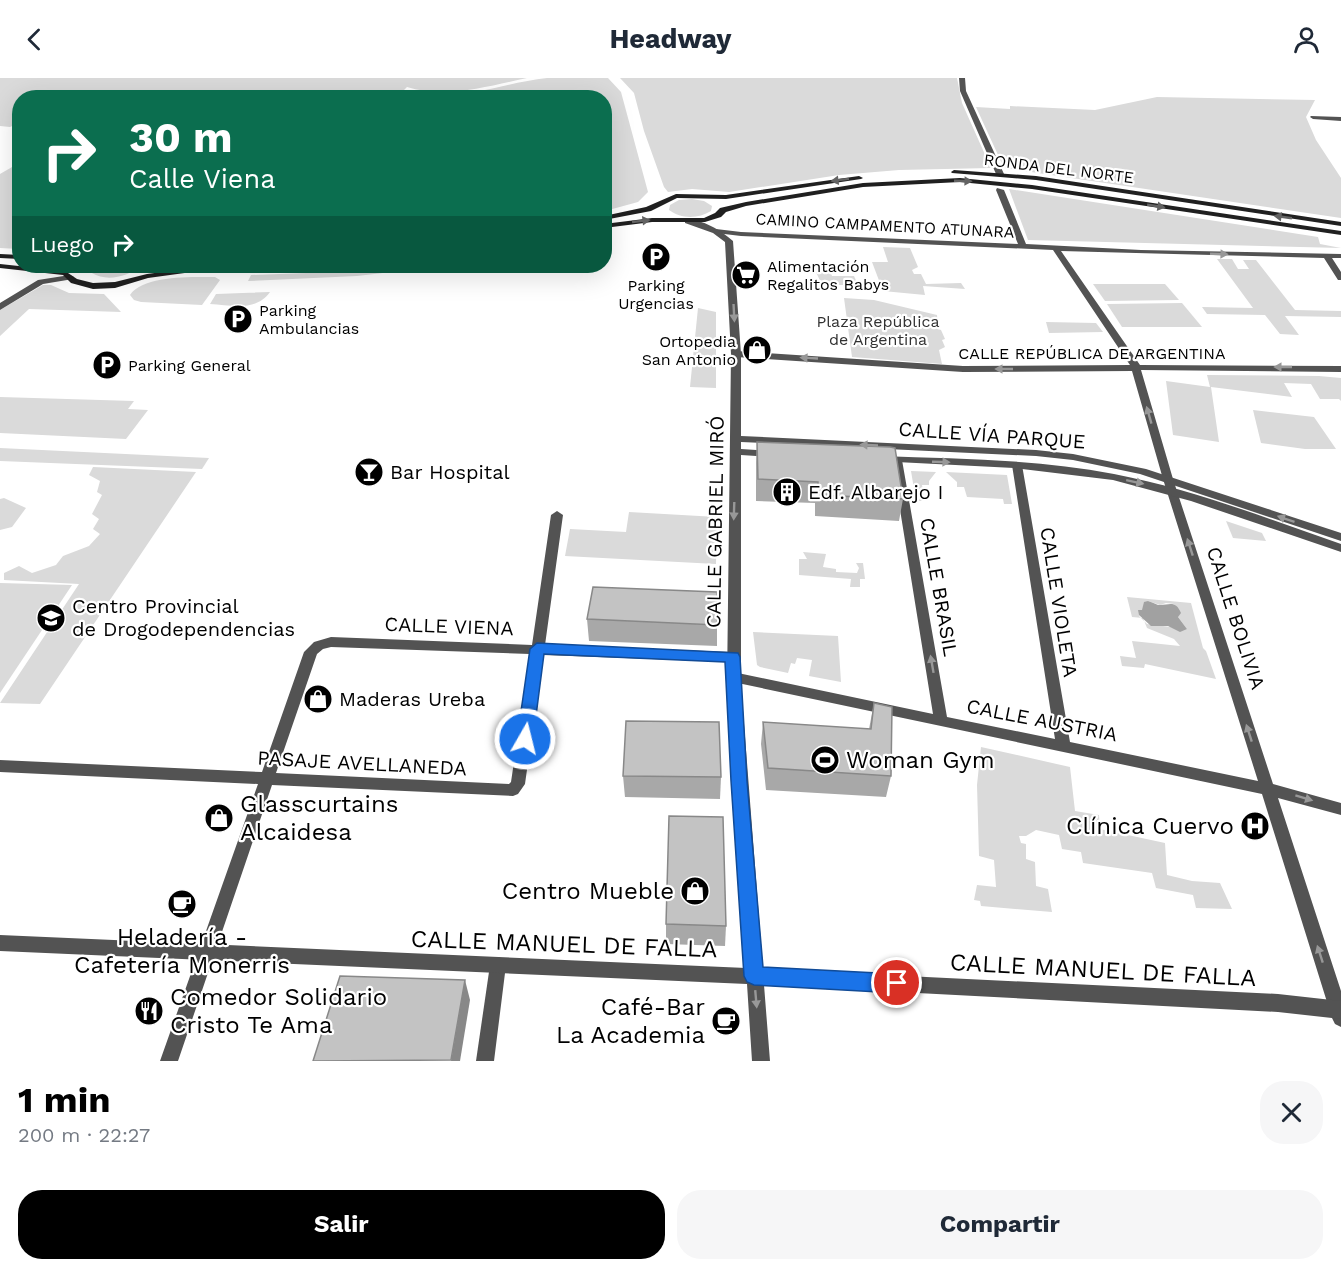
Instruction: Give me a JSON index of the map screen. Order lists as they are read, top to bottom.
{
  "streets": {
    "main road": ["RONDA DEL NORTE"],
    "street": [
      "CAMINO CAMPAMENTO ATUNARA",
      "CALLE REPÚBLICA DE ARGENTINA",
      "CALLE VÍA PARQUE",
      "CALLE GABRIEL MIRÓ",
      "CALLE BRASIL",
      "CALLE VIOLETA",
      "CALLE BOLIVIA",
      "CALLE VIENA",
      "CALLE AUSTRIA",
      "PASAJE AVELLANEDA",
      "CALLE MANUEL DE FALLA"
    ]
  },
  "crossings": [
    ["RONDA DEL NORTE", "CAMINO CAMPAMENTO ATUNARA"],
    ["CAMINO CAMPAMENTO ATUNARA", "CALLE GABRIEL MIRÓ"],
    ["CAMINO CAMPAMENTO ATUNARA", "CALLE BOLIVIA"],
    ["CALLE REPÚBLICA DE ARGENTINA", "CALLE GABRIEL MIRÓ"],
    ["CALLE REPÚBLICA DE ARGENTINA", "CALLE BOLIVIA"],
    ["CALLE VÍA PARQUE", "CALLE GABRIEL MIRÓ"],
    ["CALLE VÍA PARQUE", "CALLE BRASIL"],
    ["CALLE VÍA PARQUE", "CALLE VIOLETA"],
    ["CALLE VÍA PARQUE", "CALLE BOLIVIA"],
    ["CALLE GABRIEL MIRÓ", "CALLE VIENA"],
    ["CALLE GABRIEL MIRÓ", "CALLE AUSTRIA"],
    ["CALLE GABRIEL MIRÓ", "CALLE MANUEL DE FALLA"],
    ["CALLE BRASIL", "CALLE AUSTRIA"],
    ["CALLE VIOLETA", "CALLE AUSTRIA"],
    ["CALLE BOLIVIA", "CALLE AUSTRIA"],
    ["CALLE BOLIVIA", "CALLE MANUEL DE FALLA"],
    ["CALLE VIENA", "PASAJE AVELLANEDA"]
  ],
  "one_way": [
    "CALLE REPÚBLICA DE ARGENTINA",
    "CALLE GABRIEL MIRÓ",
    "CALLE BRASIL",
    "CALLE BOLIVIA"
  ],
  "parks": ["Plaza República de Argentina"],
  "places": {
    "parking": ["Parking Urgencias", "Parking Ambulancias", "Parking General"],
    "supermarket": ["Alimentación Regalitos Babys"],
    "shop": [
      "Ortopedia San Antonio",
      "Maderas Ureba",
      "Glasscurtains Alcaidesa",
      "Centro Mueble"
    ],
    "bar": ["Bar Hospital"],
    "building": ["Edf. Albarejo I"],
    "school or university": ["Centro Provincial de Drogodependencias"],
    "sports": ["Woman Gym"],
    "hospital": ["Clínica Cuervo"],
    "cafe": ["Heladería - Cafetería Monerris", "Café-Bar La Academia"],
    "restaurant": ["Comedor Solidario Cristo Te Ama"]
  },
  "page": {
    "header": "Headway",
    "turn": ["30 m", "Calle Viena"],
    "then": "Luego",
    "heading": ["1 min", "200 m · 22:27"],
    "buttons": ["Salir", "Compartir"]
  }
}
